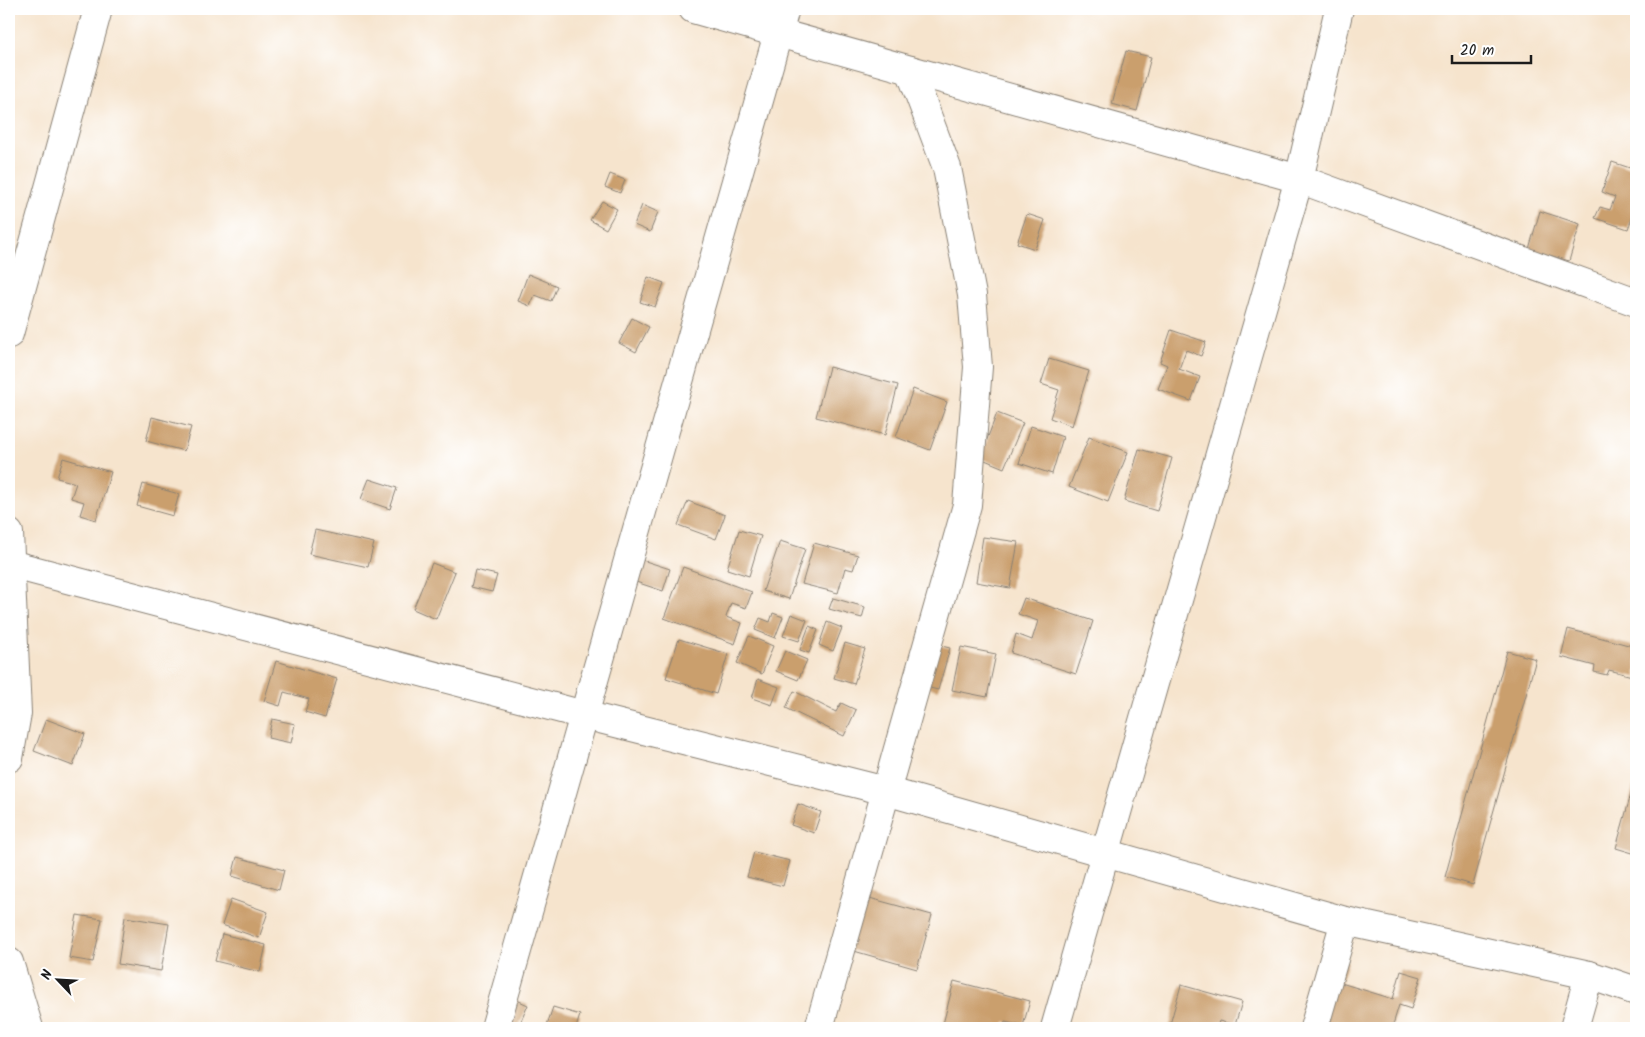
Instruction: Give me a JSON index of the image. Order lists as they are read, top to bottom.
{
  "scale_bar": "20 m",
  "north": "top left"
}
